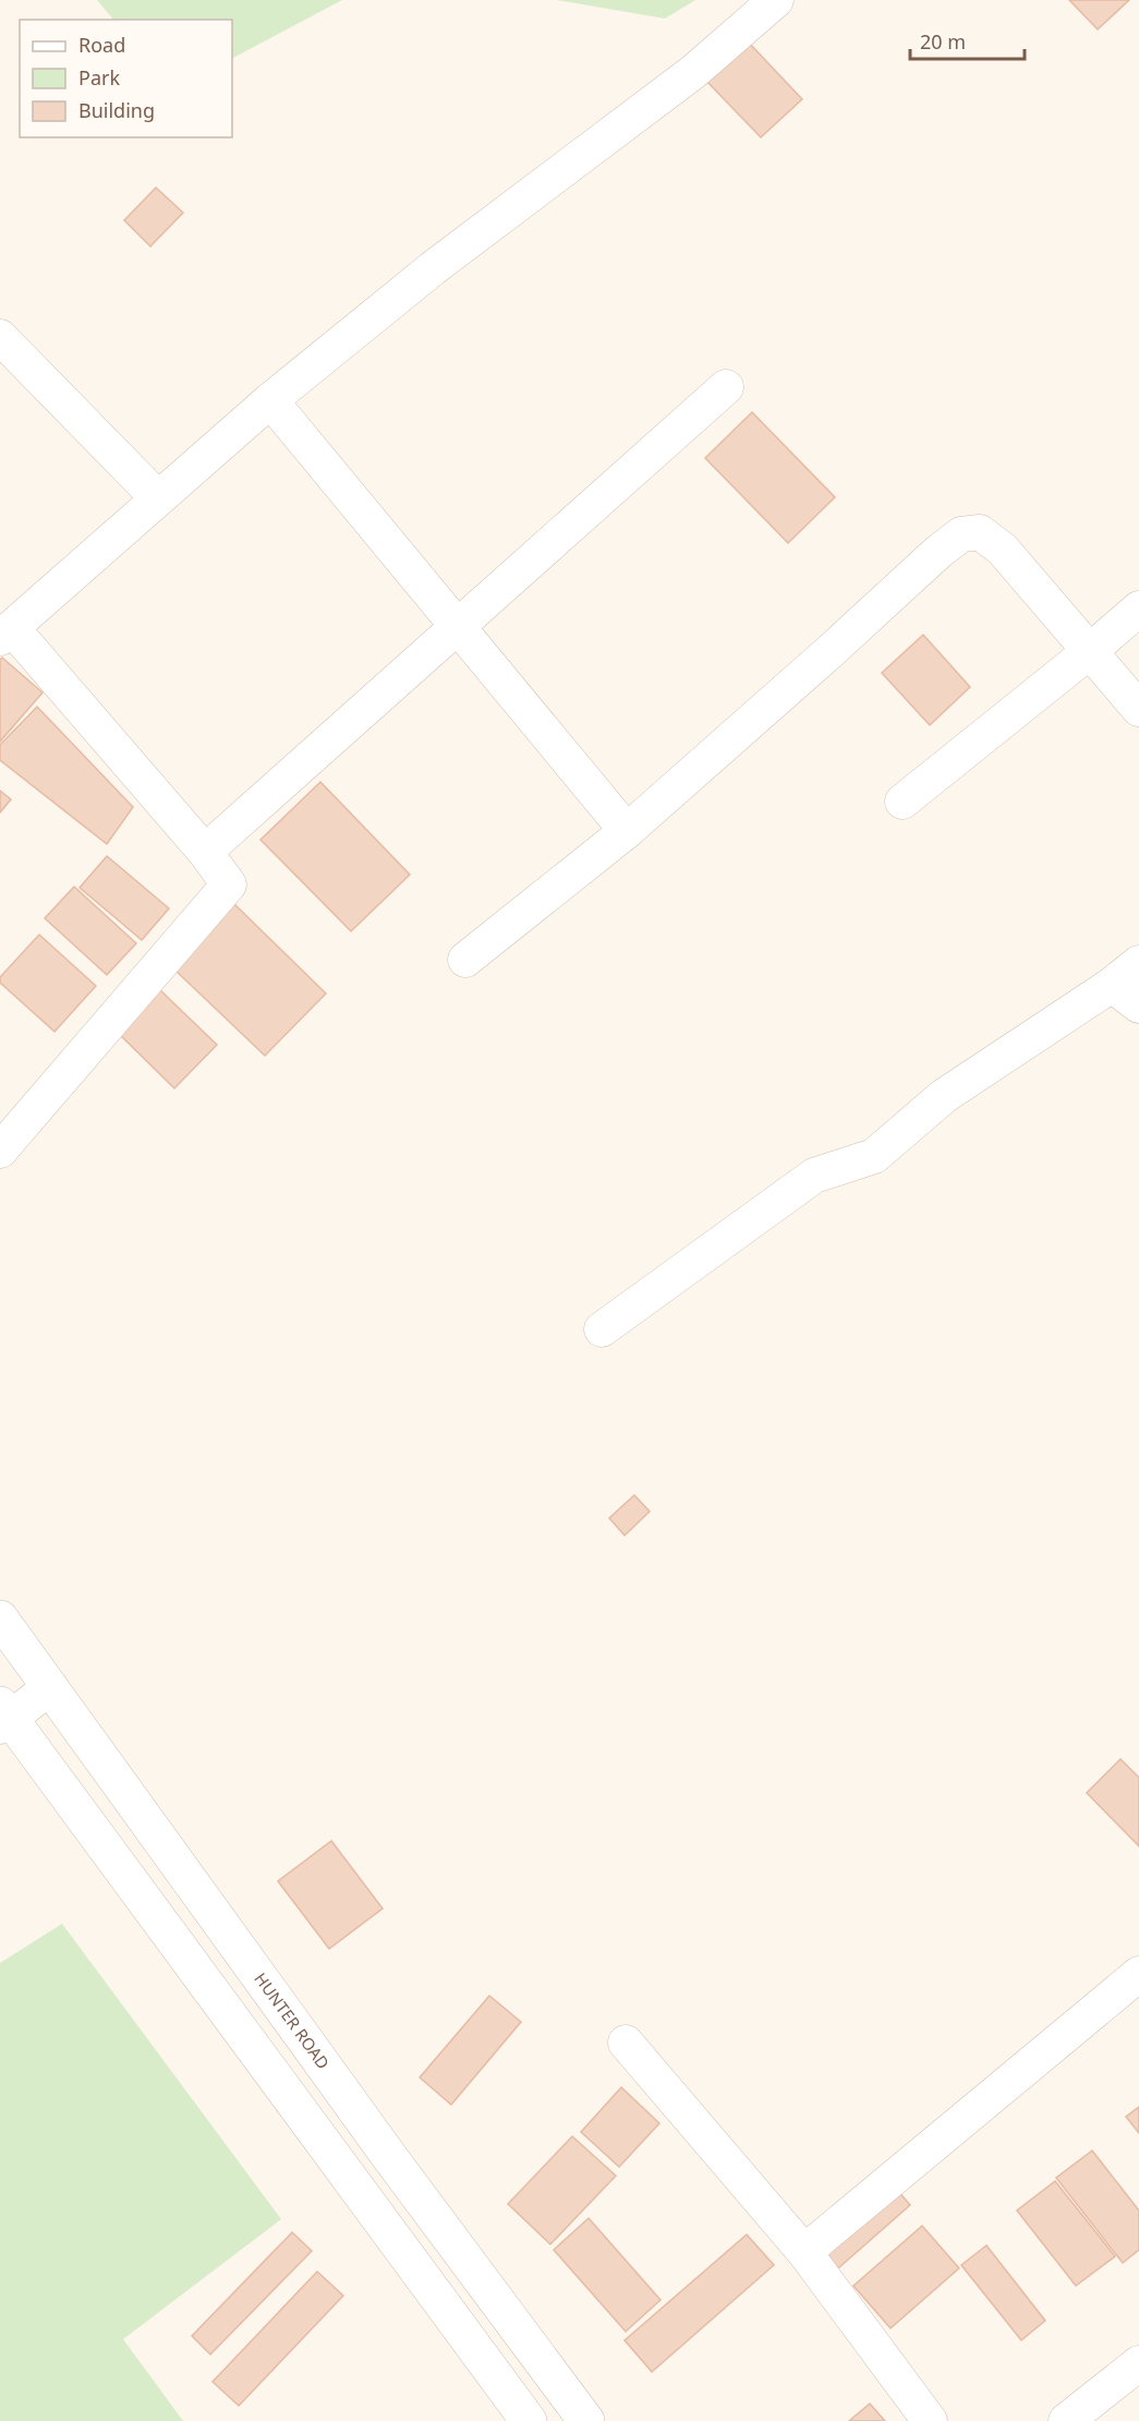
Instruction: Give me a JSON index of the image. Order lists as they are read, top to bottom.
{
  "streets": {
    "street": ["HUNTER ROAD"]
  },
  "legend": ["Road", "Park", "Building"],
  "scale_bar": "20 m"
}
